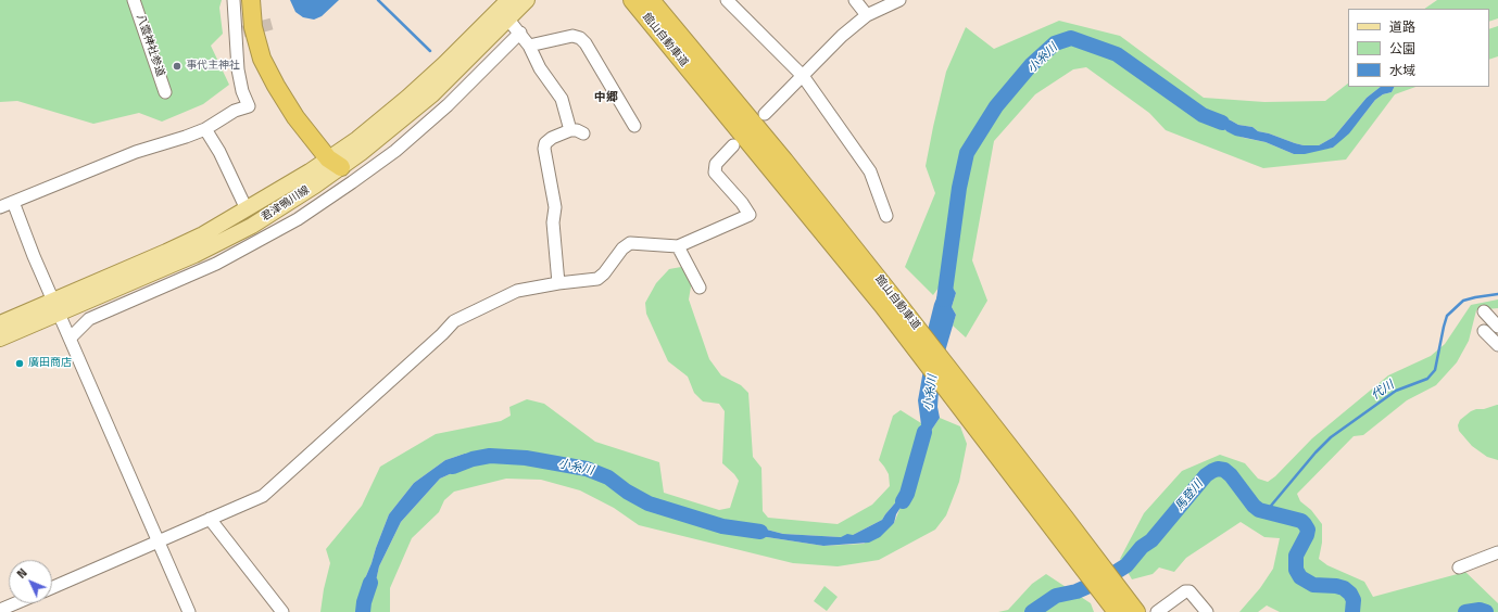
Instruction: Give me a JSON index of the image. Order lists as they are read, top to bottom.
{
  "streets": {
    "highway": ["館山自動車道"],
    "main road": ["君津鴨川線"],
    "street": ["八雲神社参道"]
  },
  "districts": ["中郷"],
  "water": ["小糸川", "代川", "馬登川"],
  "places": ["事代主神社", "廣田商店"],
  "legend": ["道路", "公園", "水域"],
  "north": "top left"
}
